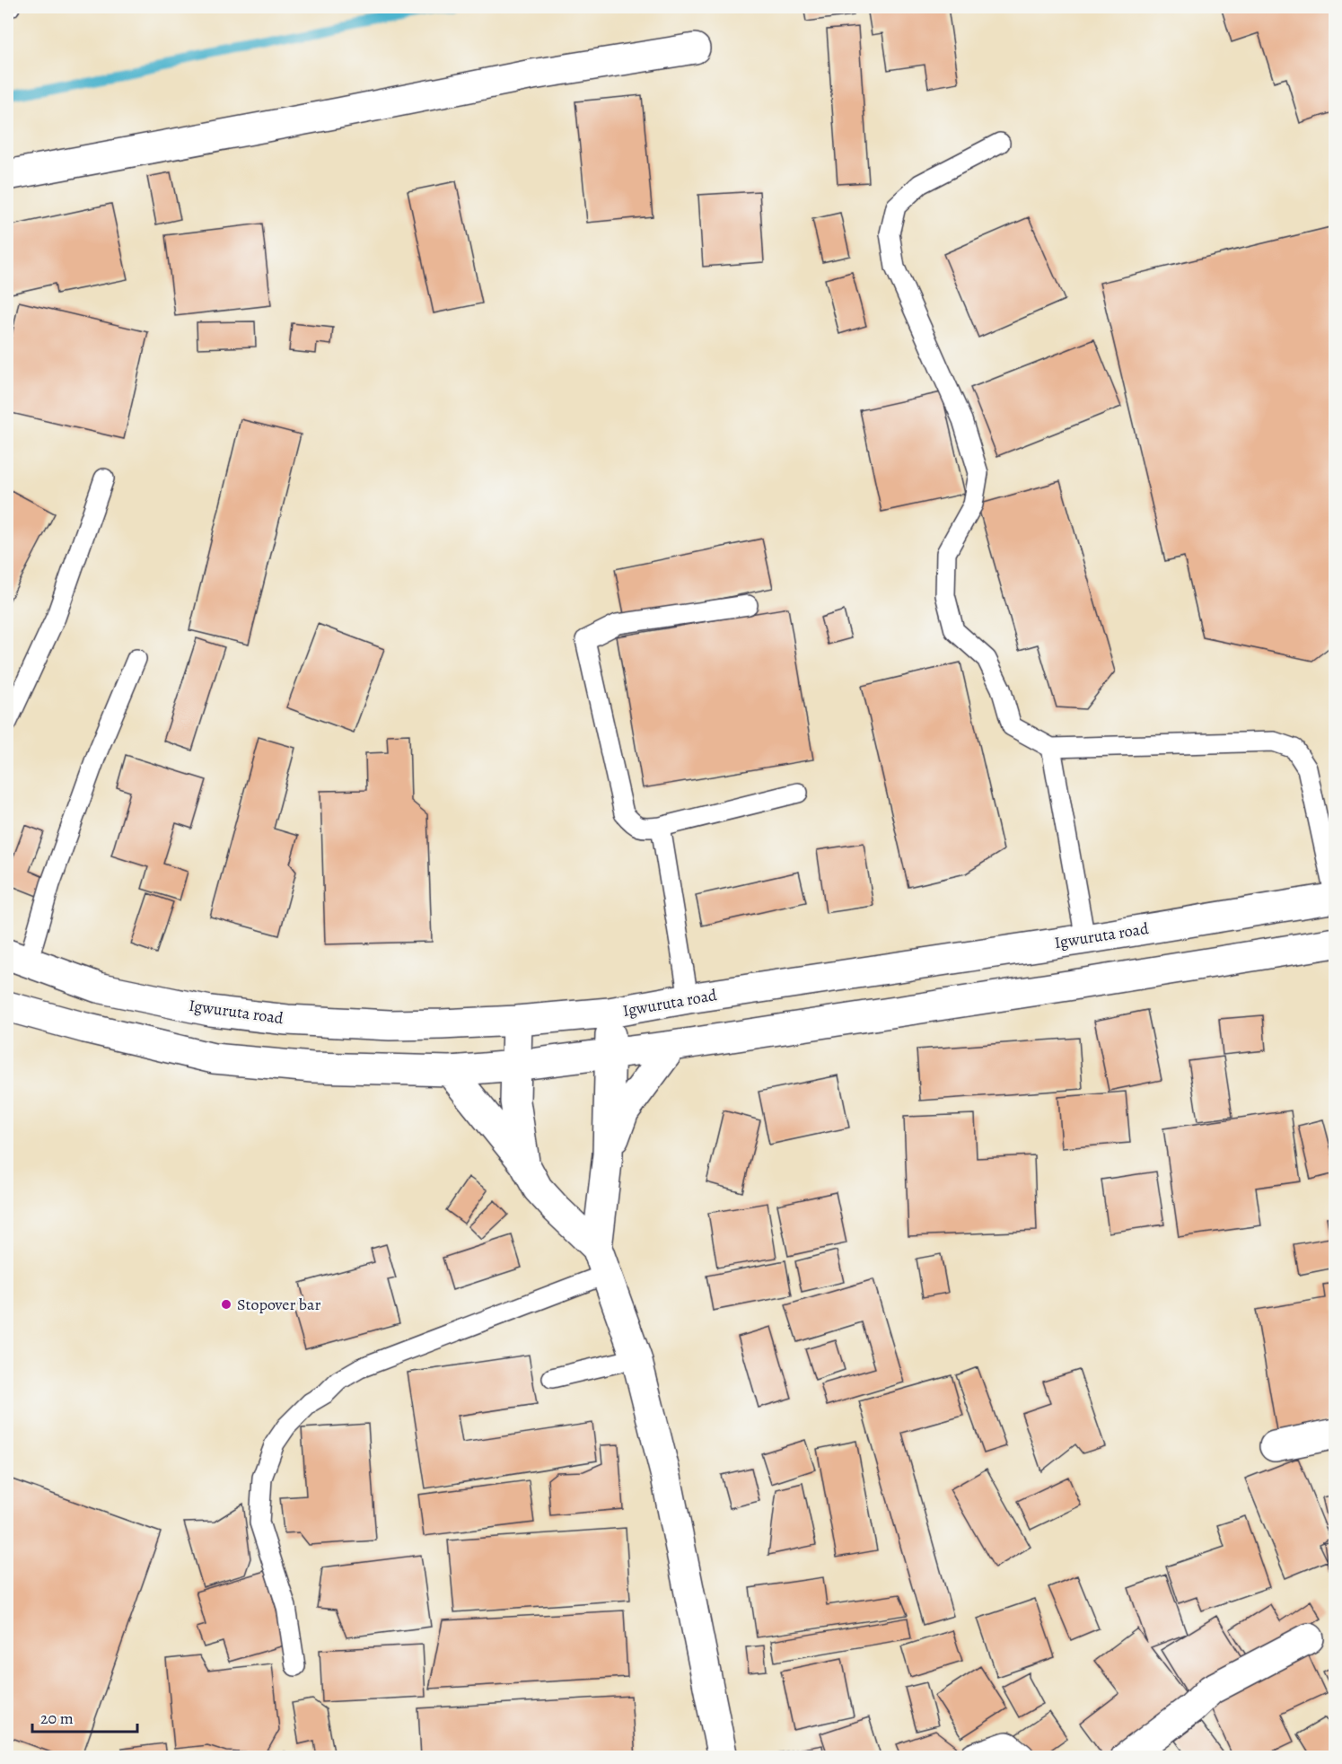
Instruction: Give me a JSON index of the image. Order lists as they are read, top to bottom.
{
  "streets": {
    "main road": ["Igwuruta road"]
  },
  "places": ["Stopover bar"],
  "scale_bar": "20 m"
}
